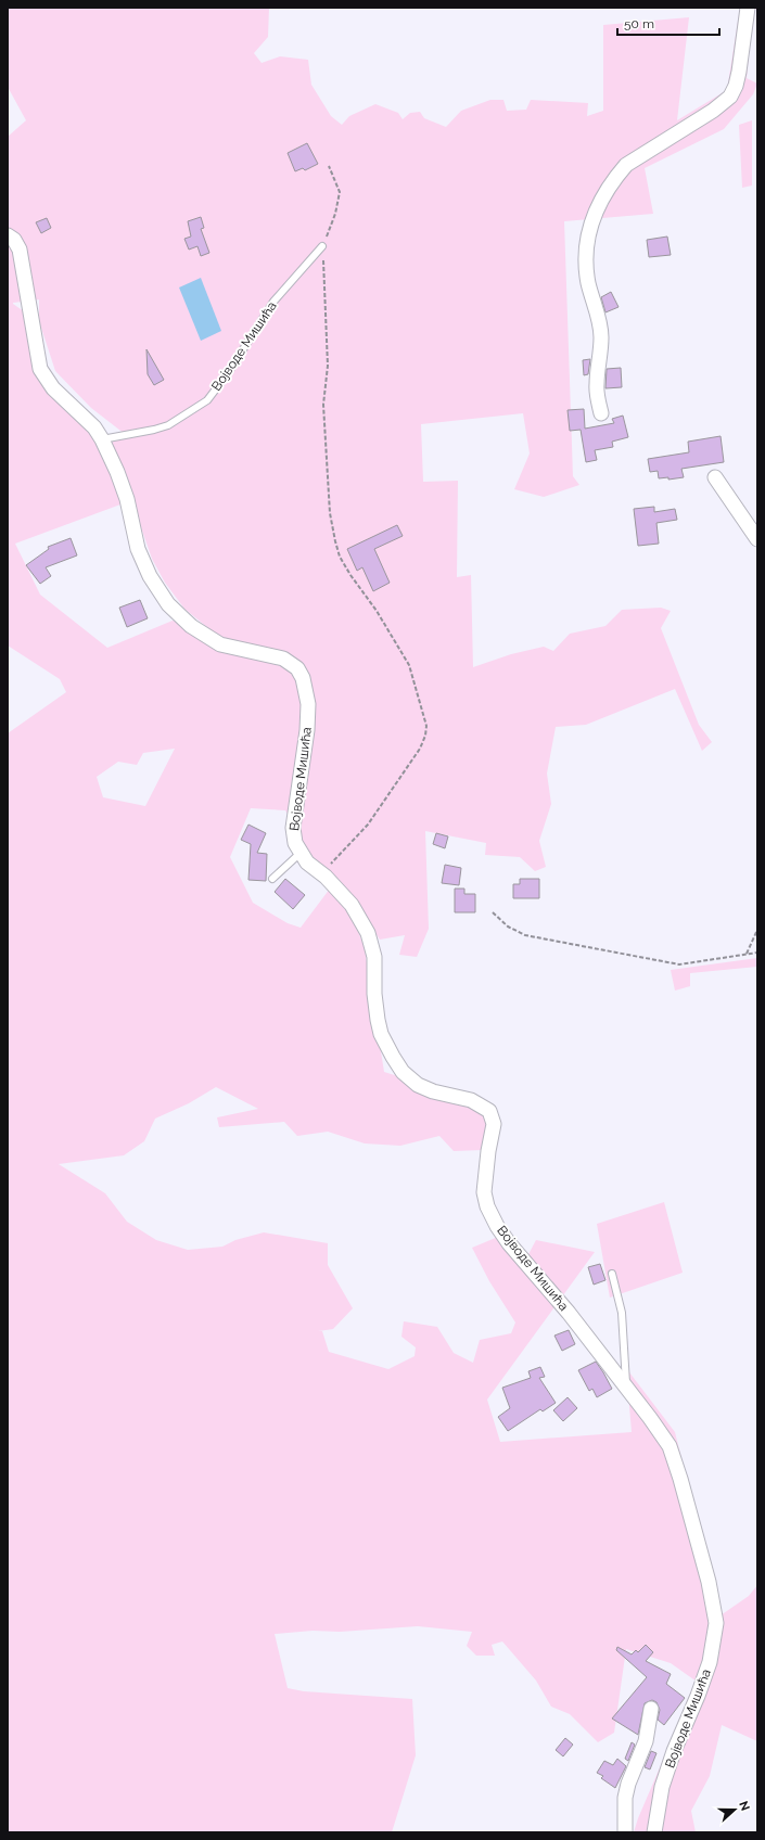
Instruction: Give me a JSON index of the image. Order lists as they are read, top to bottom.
{
  "streets": {
    "street": ["Војводе Мишића"]
  },
  "scale_bar": "50 m",
  "north": "right"
}
